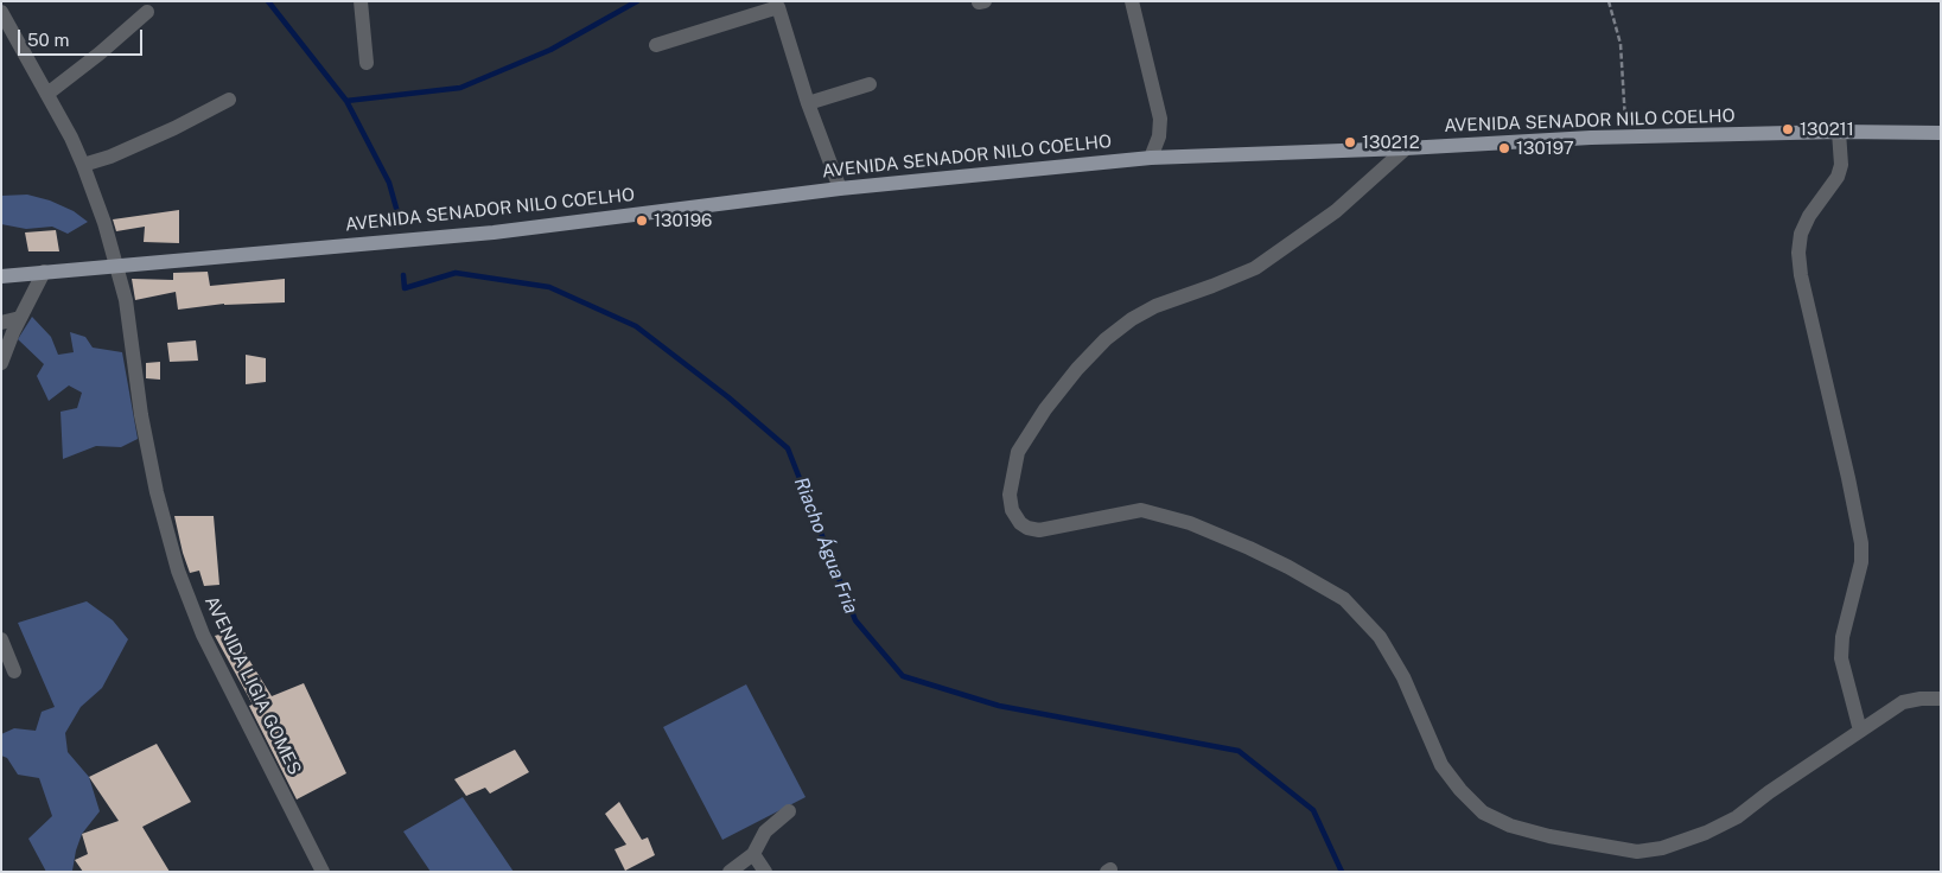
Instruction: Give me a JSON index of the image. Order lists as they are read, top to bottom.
{
  "streets": {
    "main road": ["AVENIDA SENADOR NILO COELHO"],
    "street": ["AVENIDA LIGIA GOMES"]
  },
  "crossings": [
    ["AVENIDA SENADOR NILO COELHO", "AVENIDA LIGIA GOMES"]
  ],
  "water": ["Riacho Água Fria"],
  "places": [
    "130211",
    "130212",
    "130197",
    "130196"
  ],
  "scale_bar": "50 m"
}
